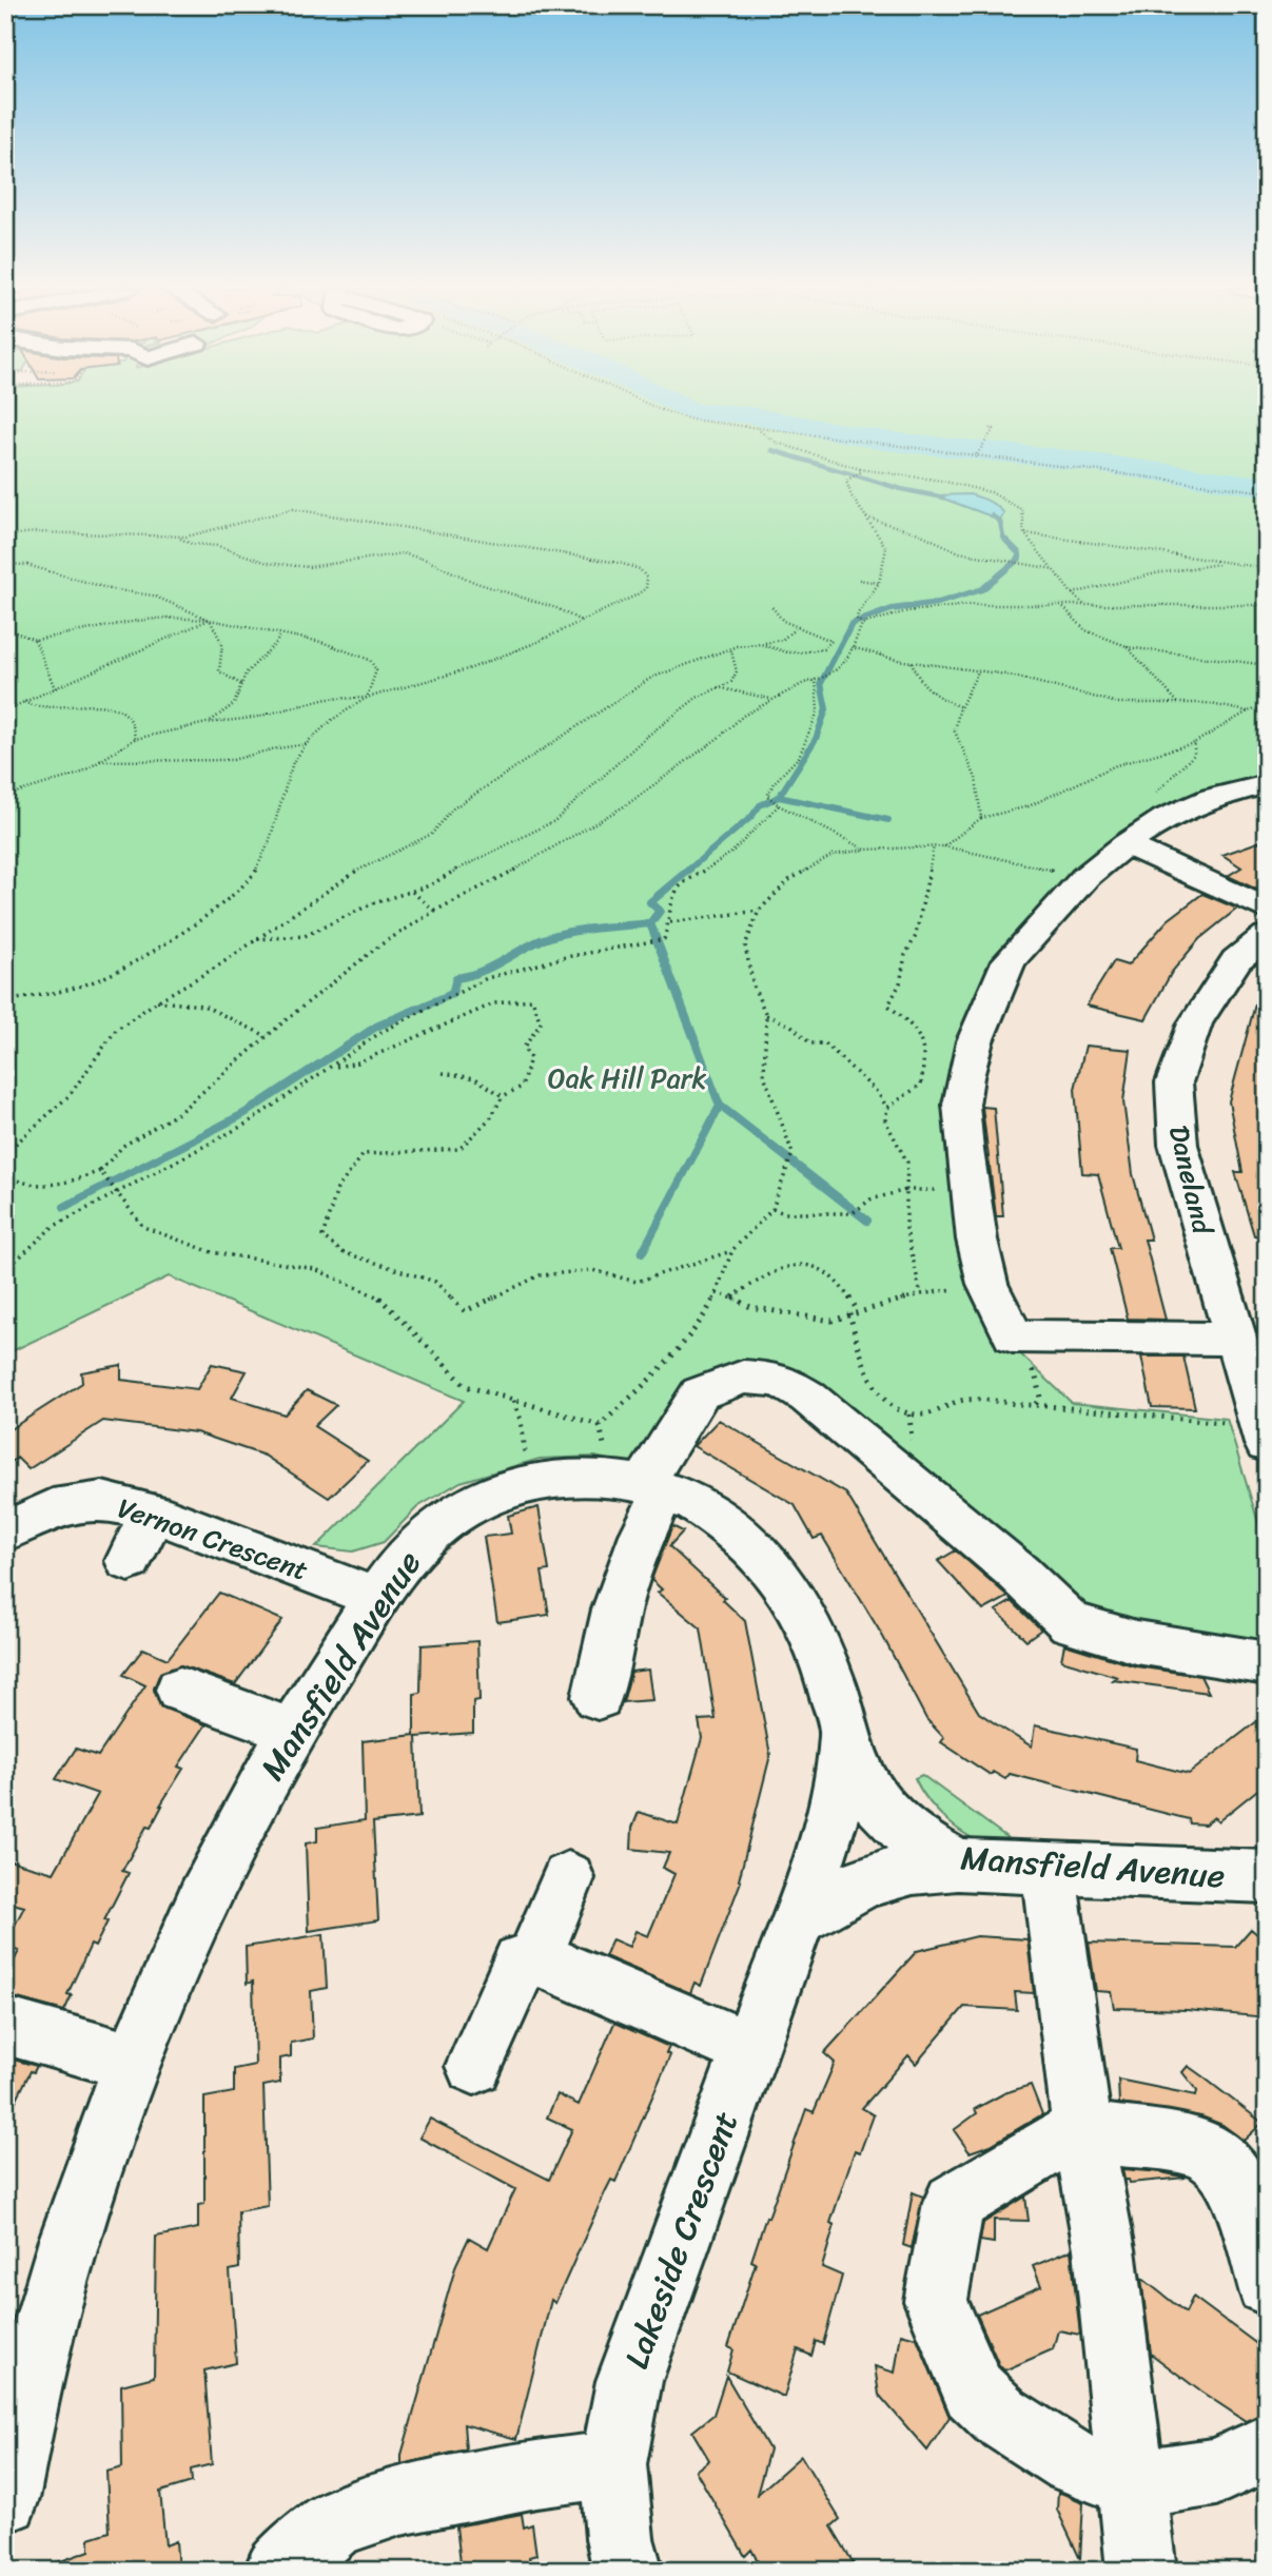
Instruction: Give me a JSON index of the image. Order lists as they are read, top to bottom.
{
  "streets": {
    "street": [
      "Daneland",
      "Vernon Crescent",
      "Mansfield Avenue",
      "Lakeside Crescent"
    ]
  },
  "crossings": [
    ["Vernon Crescent", "Mansfield Avenue"],
    ["Mansfield Avenue", "Lakeside Crescent"]
  ],
  "parks": ["Oak Hill Park"]
}
